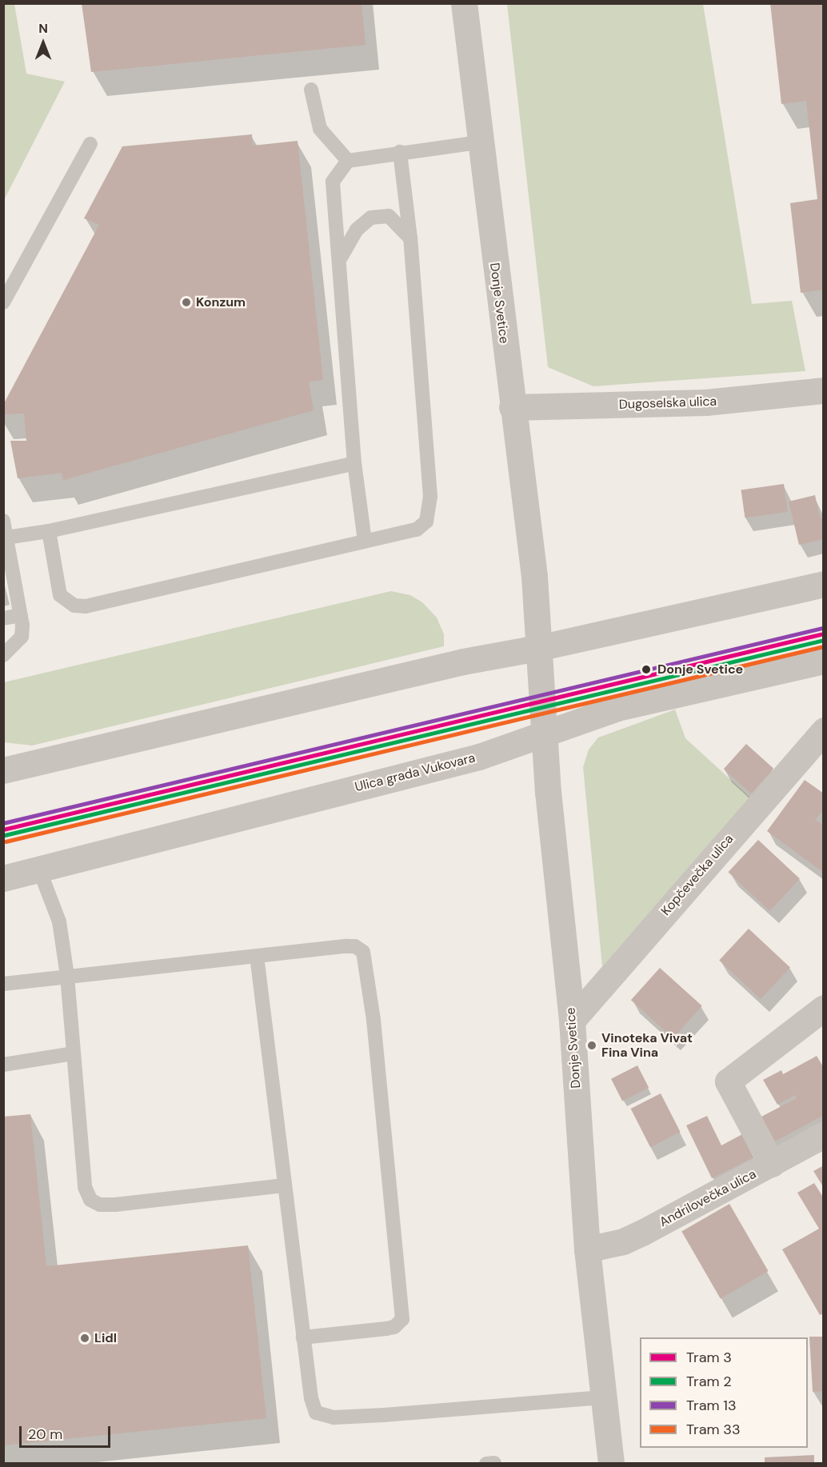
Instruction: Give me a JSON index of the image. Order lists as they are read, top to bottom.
{
  "streets": {
    "street": [
      "Donje Svetice",
      "Dugoselska ulica",
      "Ulica grada Vukovara",
      "Kopčevečka ulica",
      "Andrilovečka ulica"
    ]
  },
  "crossings": [
    ["Donje Svetice", "Dugoselska ulica"],
    ["Donje Svetice", "Ulica grada Vukovara"],
    ["Donje Svetice", "Kopčevečka ulica"],
    ["Donje Svetice", "Andrilovečka ulica"]
  ],
  "places": [
    "Konzum",
    "Donje Svetice",
    "Vinoteka Vivat Fina Vina",
    "Lidl"
  ],
  "lines": [
    "tram line 13",
    "tram line 3",
    "tram line 2",
    "tram line 33"
  ],
  "legend": [
    "Tram 3",
    "Tram 2",
    "Tram 13",
    "Tram 33"
  ],
  "scale_bar": "20 m",
  "north": "top"
}
